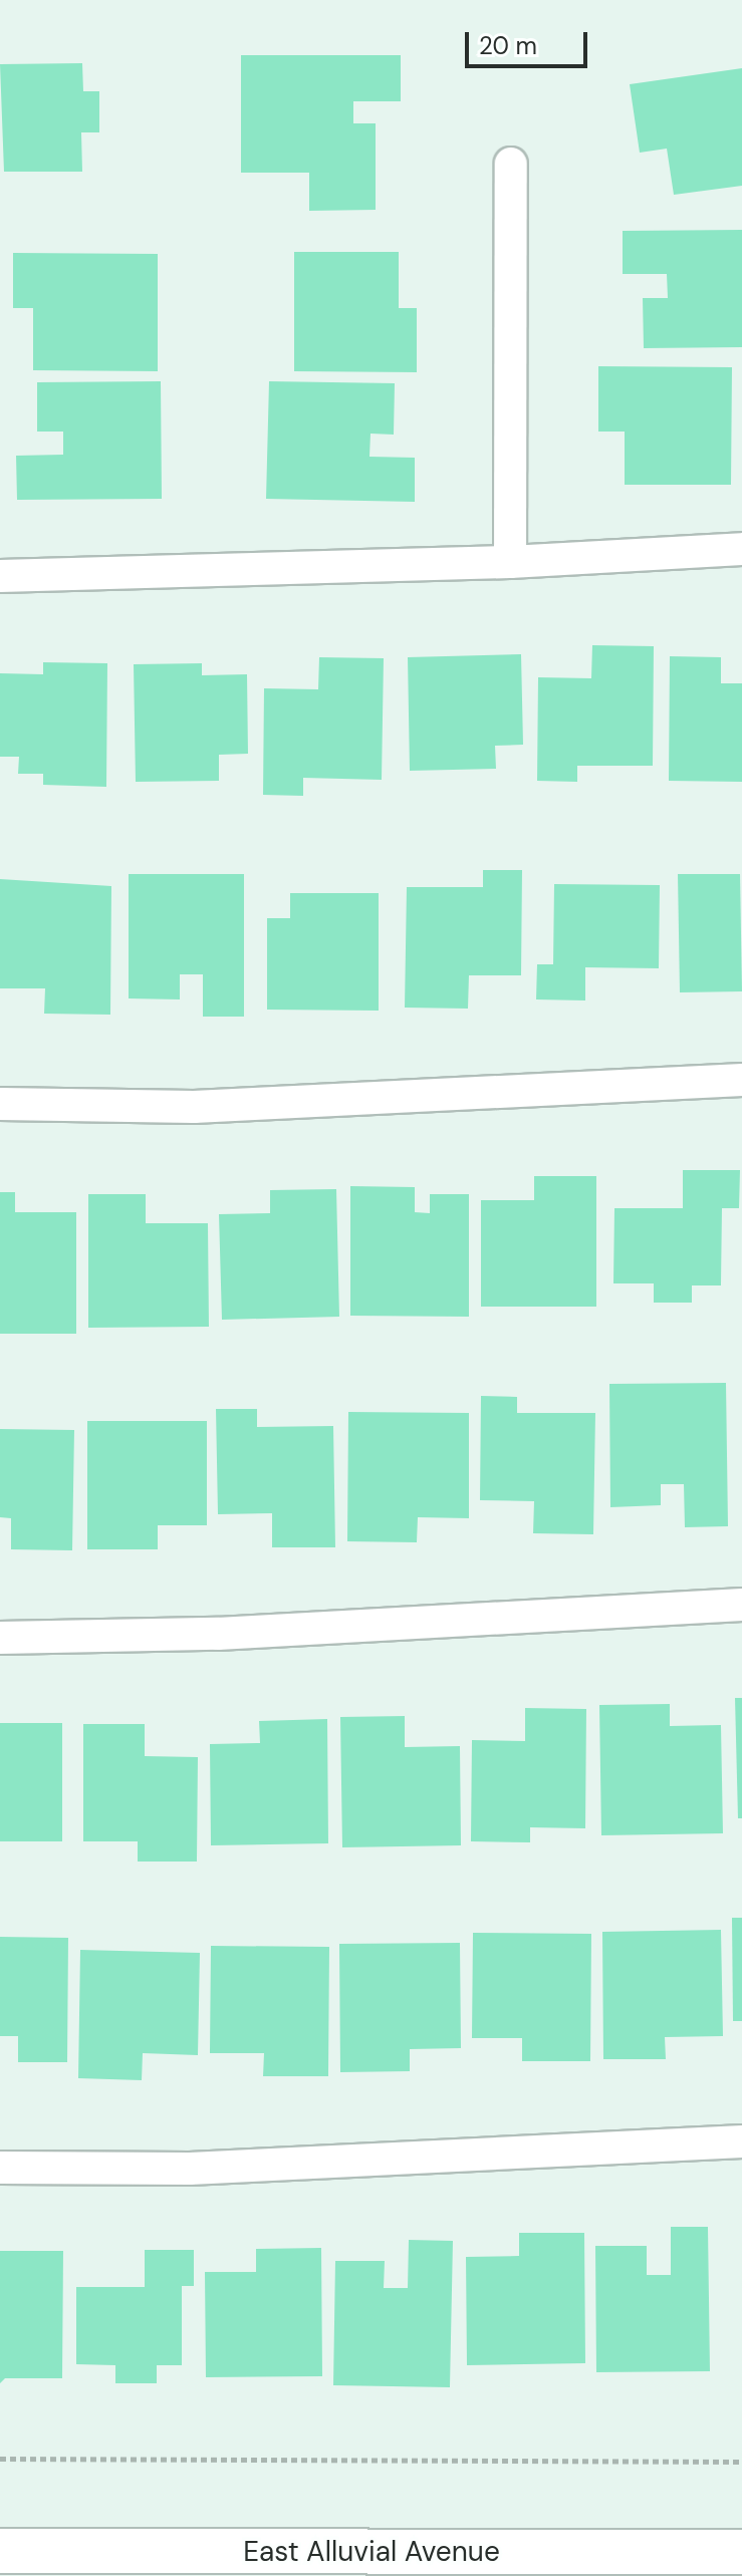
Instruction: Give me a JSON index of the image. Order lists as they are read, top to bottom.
{
  "streets": {
    "street": ["East Alluvial Avenue"]
  },
  "scale_bar": "20 m"
}
